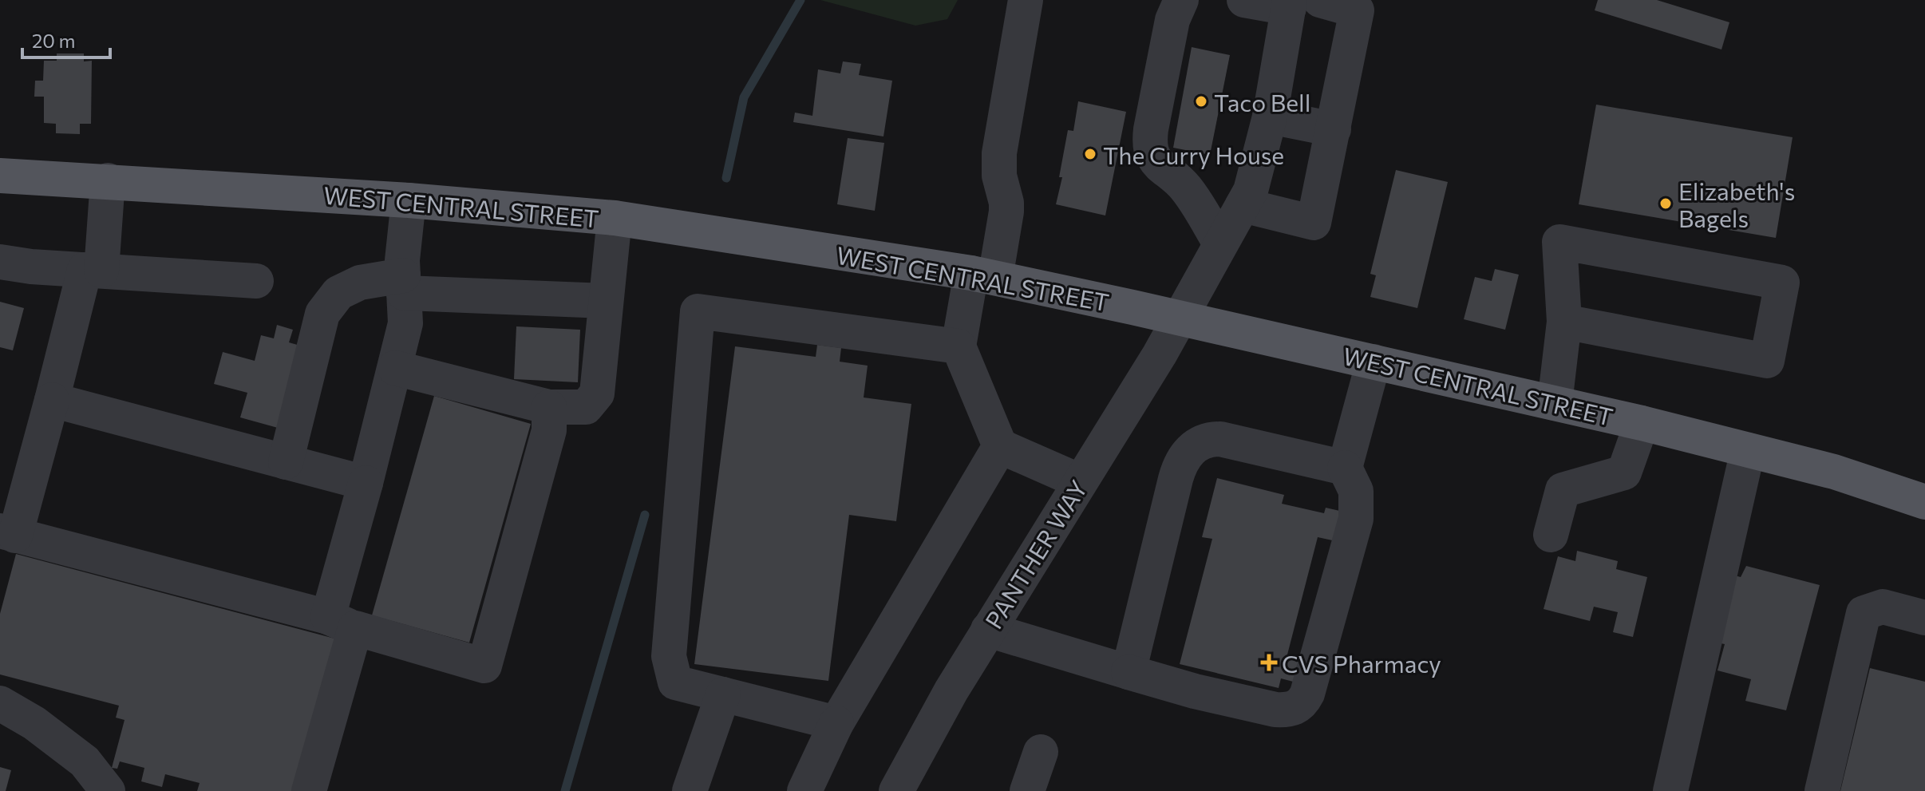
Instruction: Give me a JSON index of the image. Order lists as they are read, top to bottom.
{
  "streets": {
    "main road": ["WEST CENTRAL STREET"],
    "street": ["PANTHER WAY"]
  },
  "crossings": [
    ["WEST CENTRAL STREET", "PANTHER WAY"]
  ],
  "places": {
    "other": ["Taco Bell", "The Curry House", "Elizabeth's Bagels"],
    "health": ["CVS Pharmacy"]
  },
  "scale_bar": "20 m"
}
